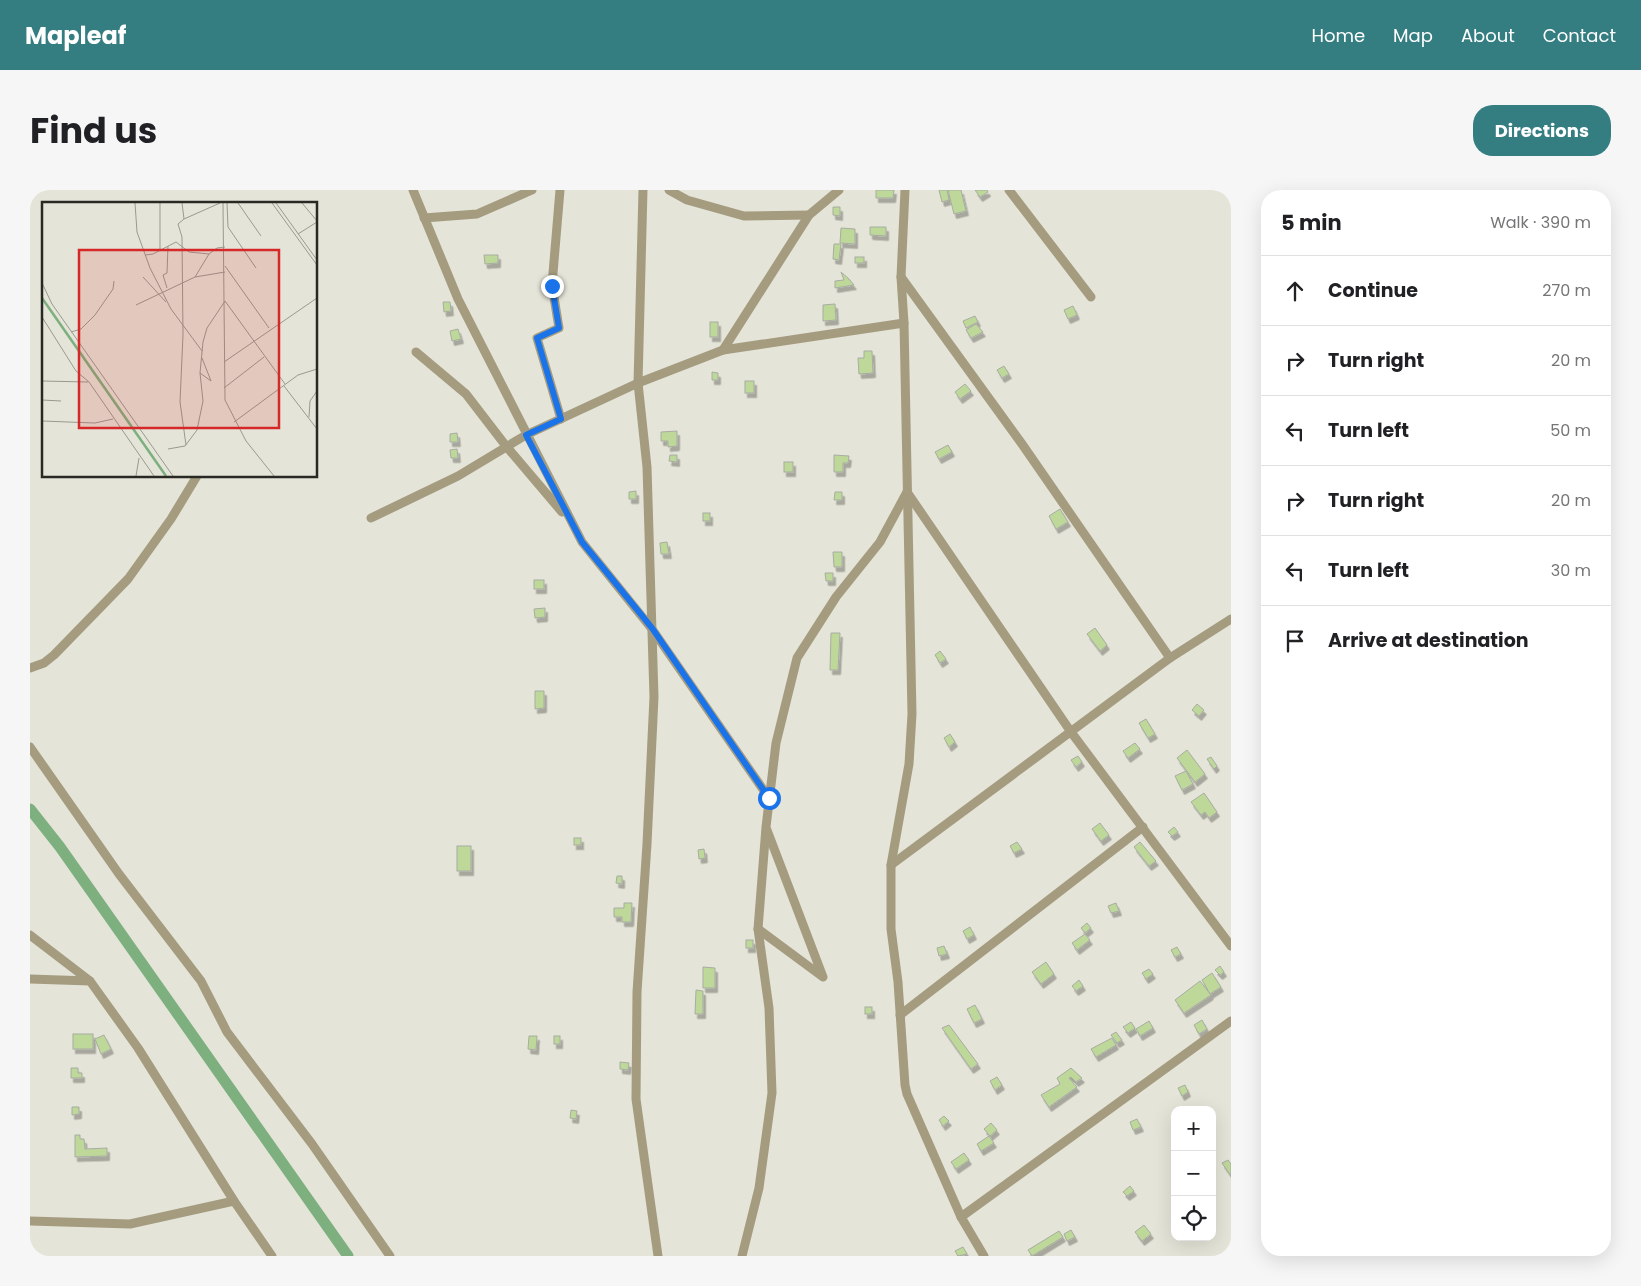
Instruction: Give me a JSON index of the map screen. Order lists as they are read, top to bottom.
{
  "page": {
    "header": "Mapleaf",
    "nav": [
      "Home",
      "Map",
      "About",
      "Contact"
    ],
    "title": "Find us",
    "buttons": "Directions",
    "heading": ["5 min", "Walk · 390 m"],
    "list": [
      ["Continue", "270 m"],
      ["Turn right", "20 m"],
      ["Turn left", "50 m"],
      ["Turn right", "20 m"],
      ["Turn left", "30 m"],
      "Arrive at destination"
    ],
    "map_buttons": ["+", "−"]
  }
}
